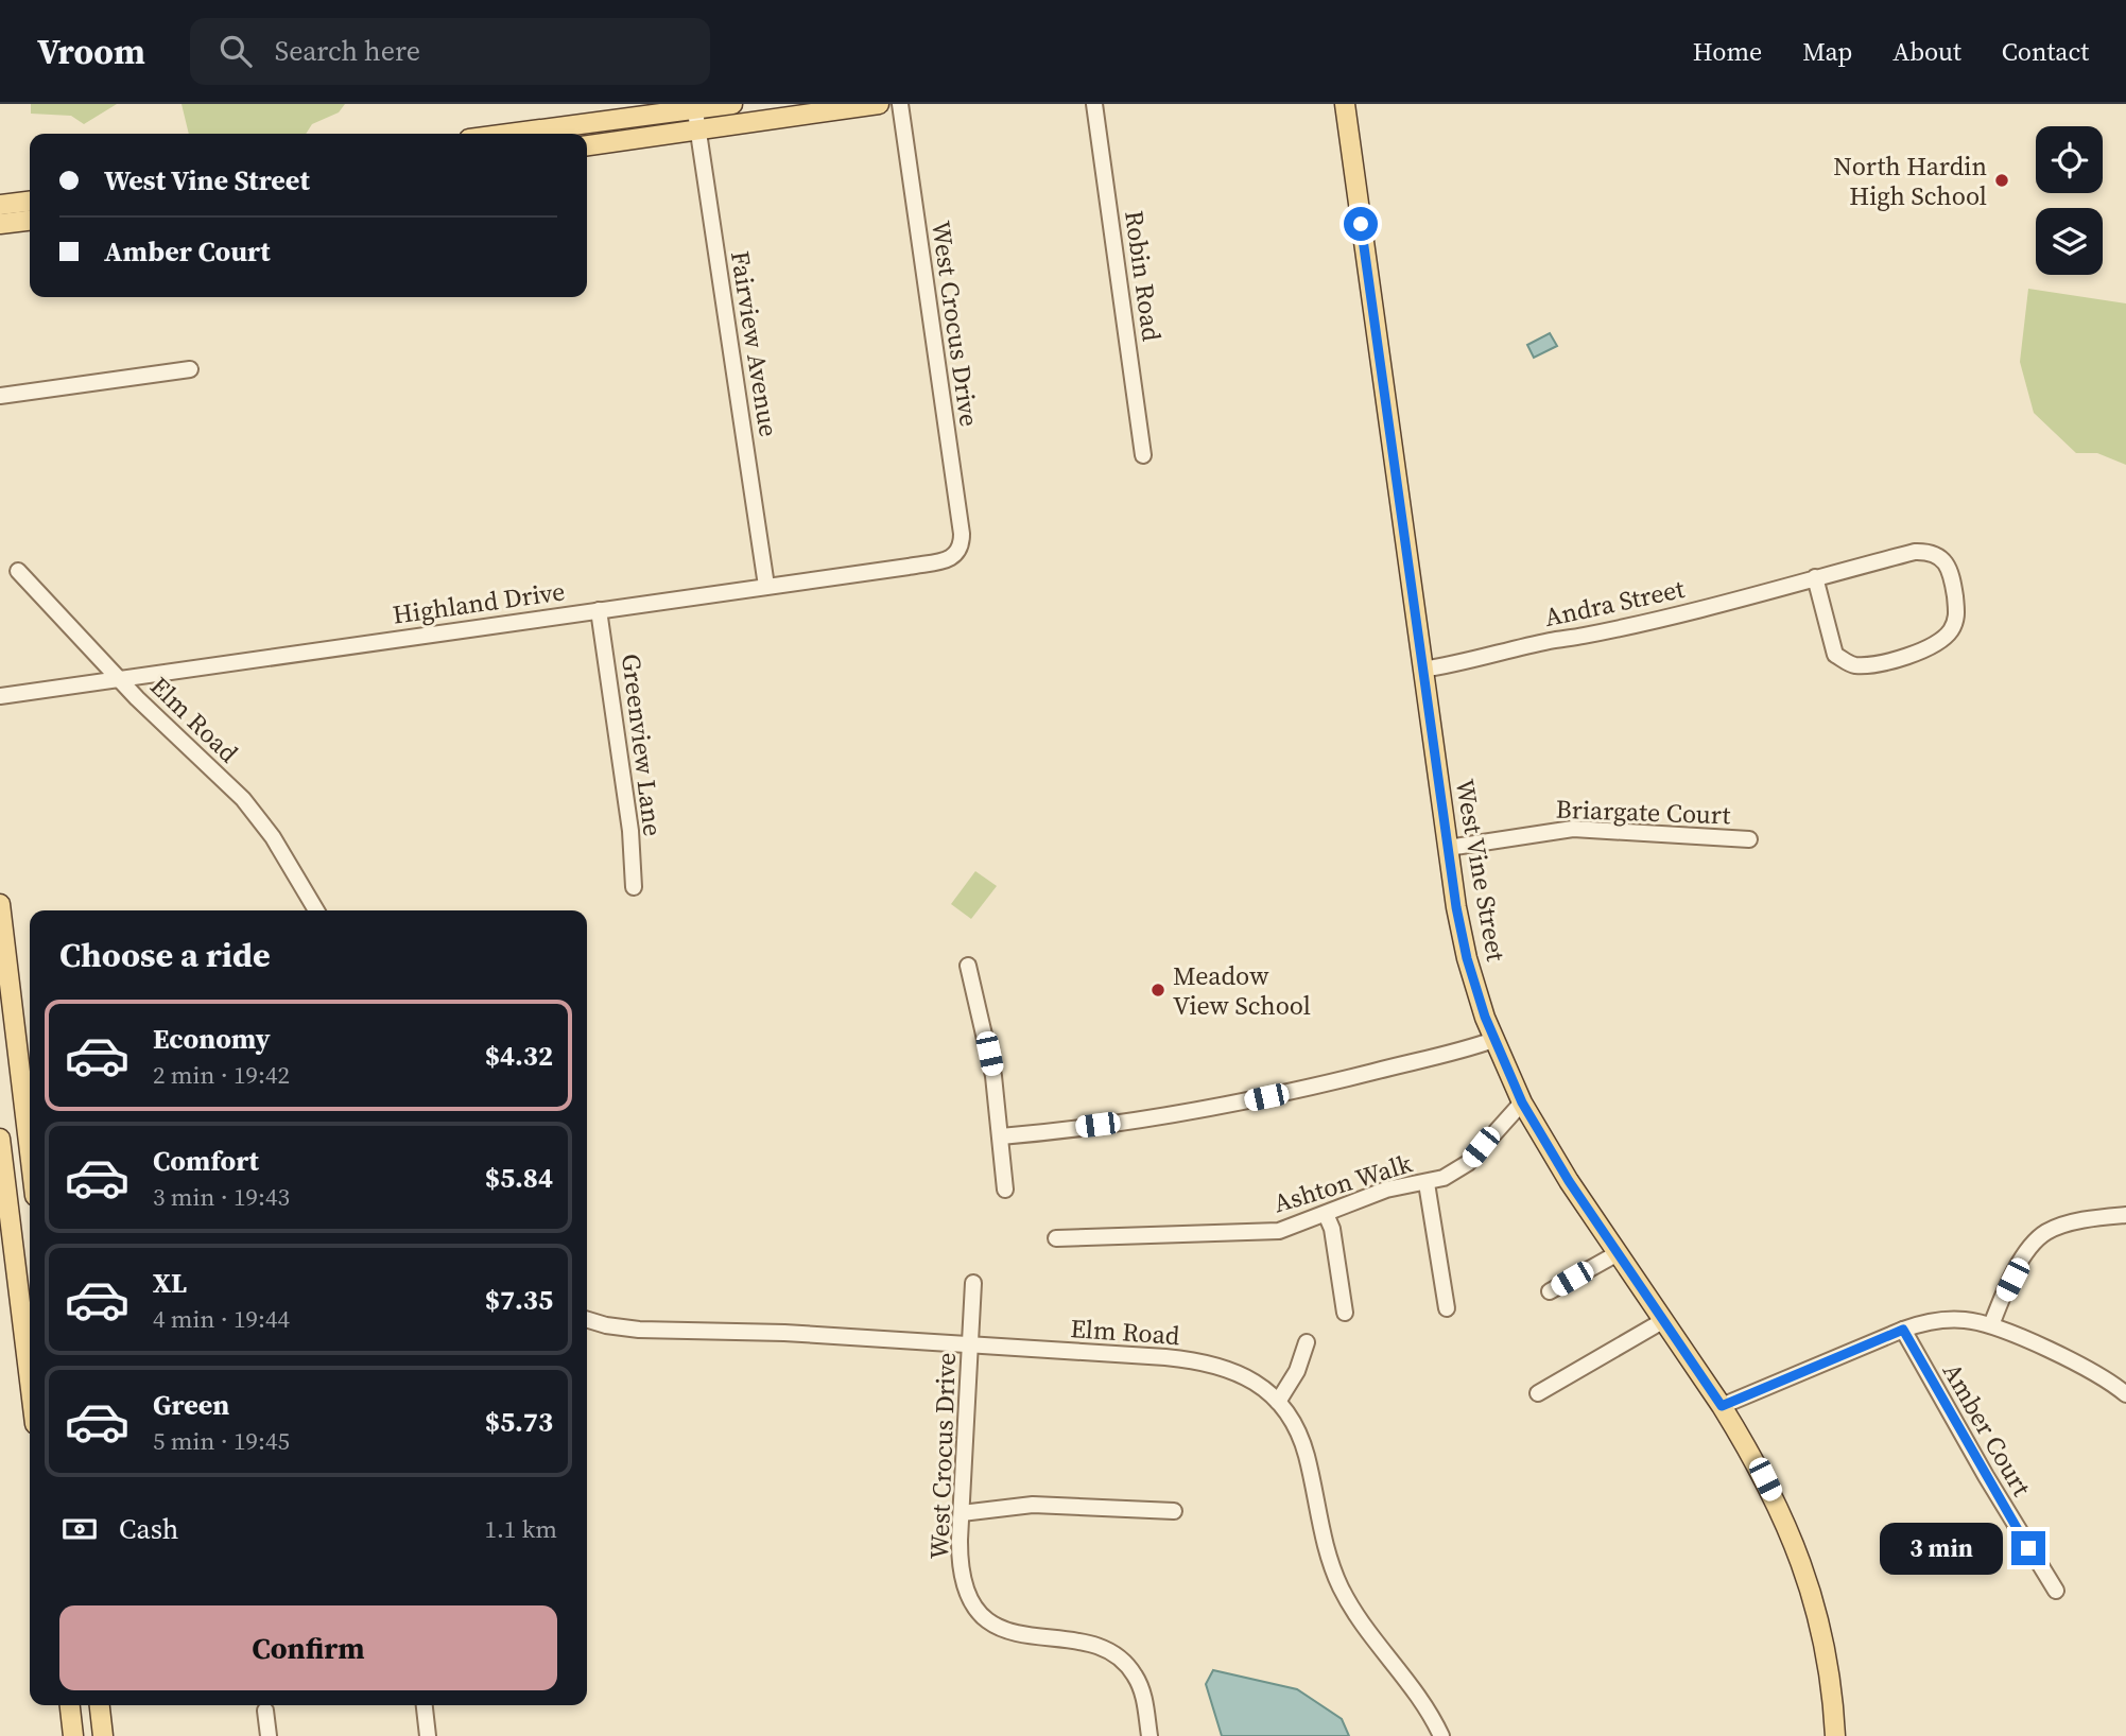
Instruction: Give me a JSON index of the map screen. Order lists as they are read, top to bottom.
{
  "streets": {
    "main road": ["West Vine Street"],
    "street": [
      "Robin Road",
      "West Crocus Drive",
      "Fairview Avenue",
      "Highland Drive",
      "Andra Street",
      "Elm Road",
      "Greenview Lane",
      "Briargate Court",
      "Ashton Walk",
      "Amber Court"
    ]
  },
  "crossings": [
    ["West Crocus Drive", "Highland Drive"],
    ["West Crocus Drive", "Elm Road"],
    ["Fairview Avenue", "Highland Drive"],
    ["Highland Drive", "Elm Road"],
    ["Highland Drive", "Greenview Lane"],
    ["Andra Street", "West Vine Street"],
    ["Briargate Court", "West Vine Street"],
    ["West Vine Street", "Ashton Walk"]
  ],
  "places": ["North Hardin High School", "Meadow View School"],
  "page": {
    "header": "Vroom",
    "search": "Search here",
    "nav": [
      "Home",
      "Map",
      "About",
      "Contact"
    ],
    "banner": ["West Vine Street", "Amber Court"],
    "heading": "Choose a ride",
    "list": [
      {
        "name": "Economy",
        "note": "2 min · 19:42",
        "value": "$4.32"
      },
      {
        "name": "Comfort",
        "note": "3 min · 19:43",
        "value": "$5.84"
      },
      {
        "name": "XL",
        "note": "4 min · 19:44",
        "value": "$7.35"
      },
      {
        "name": "Green",
        "note": "5 min · 19:45",
        "value": "$5.73"
      }
    ],
    "pay": ["Cash", "1.1 km"],
    "bubble": "3 min",
    "buttons": "Confirm"
  }
}
